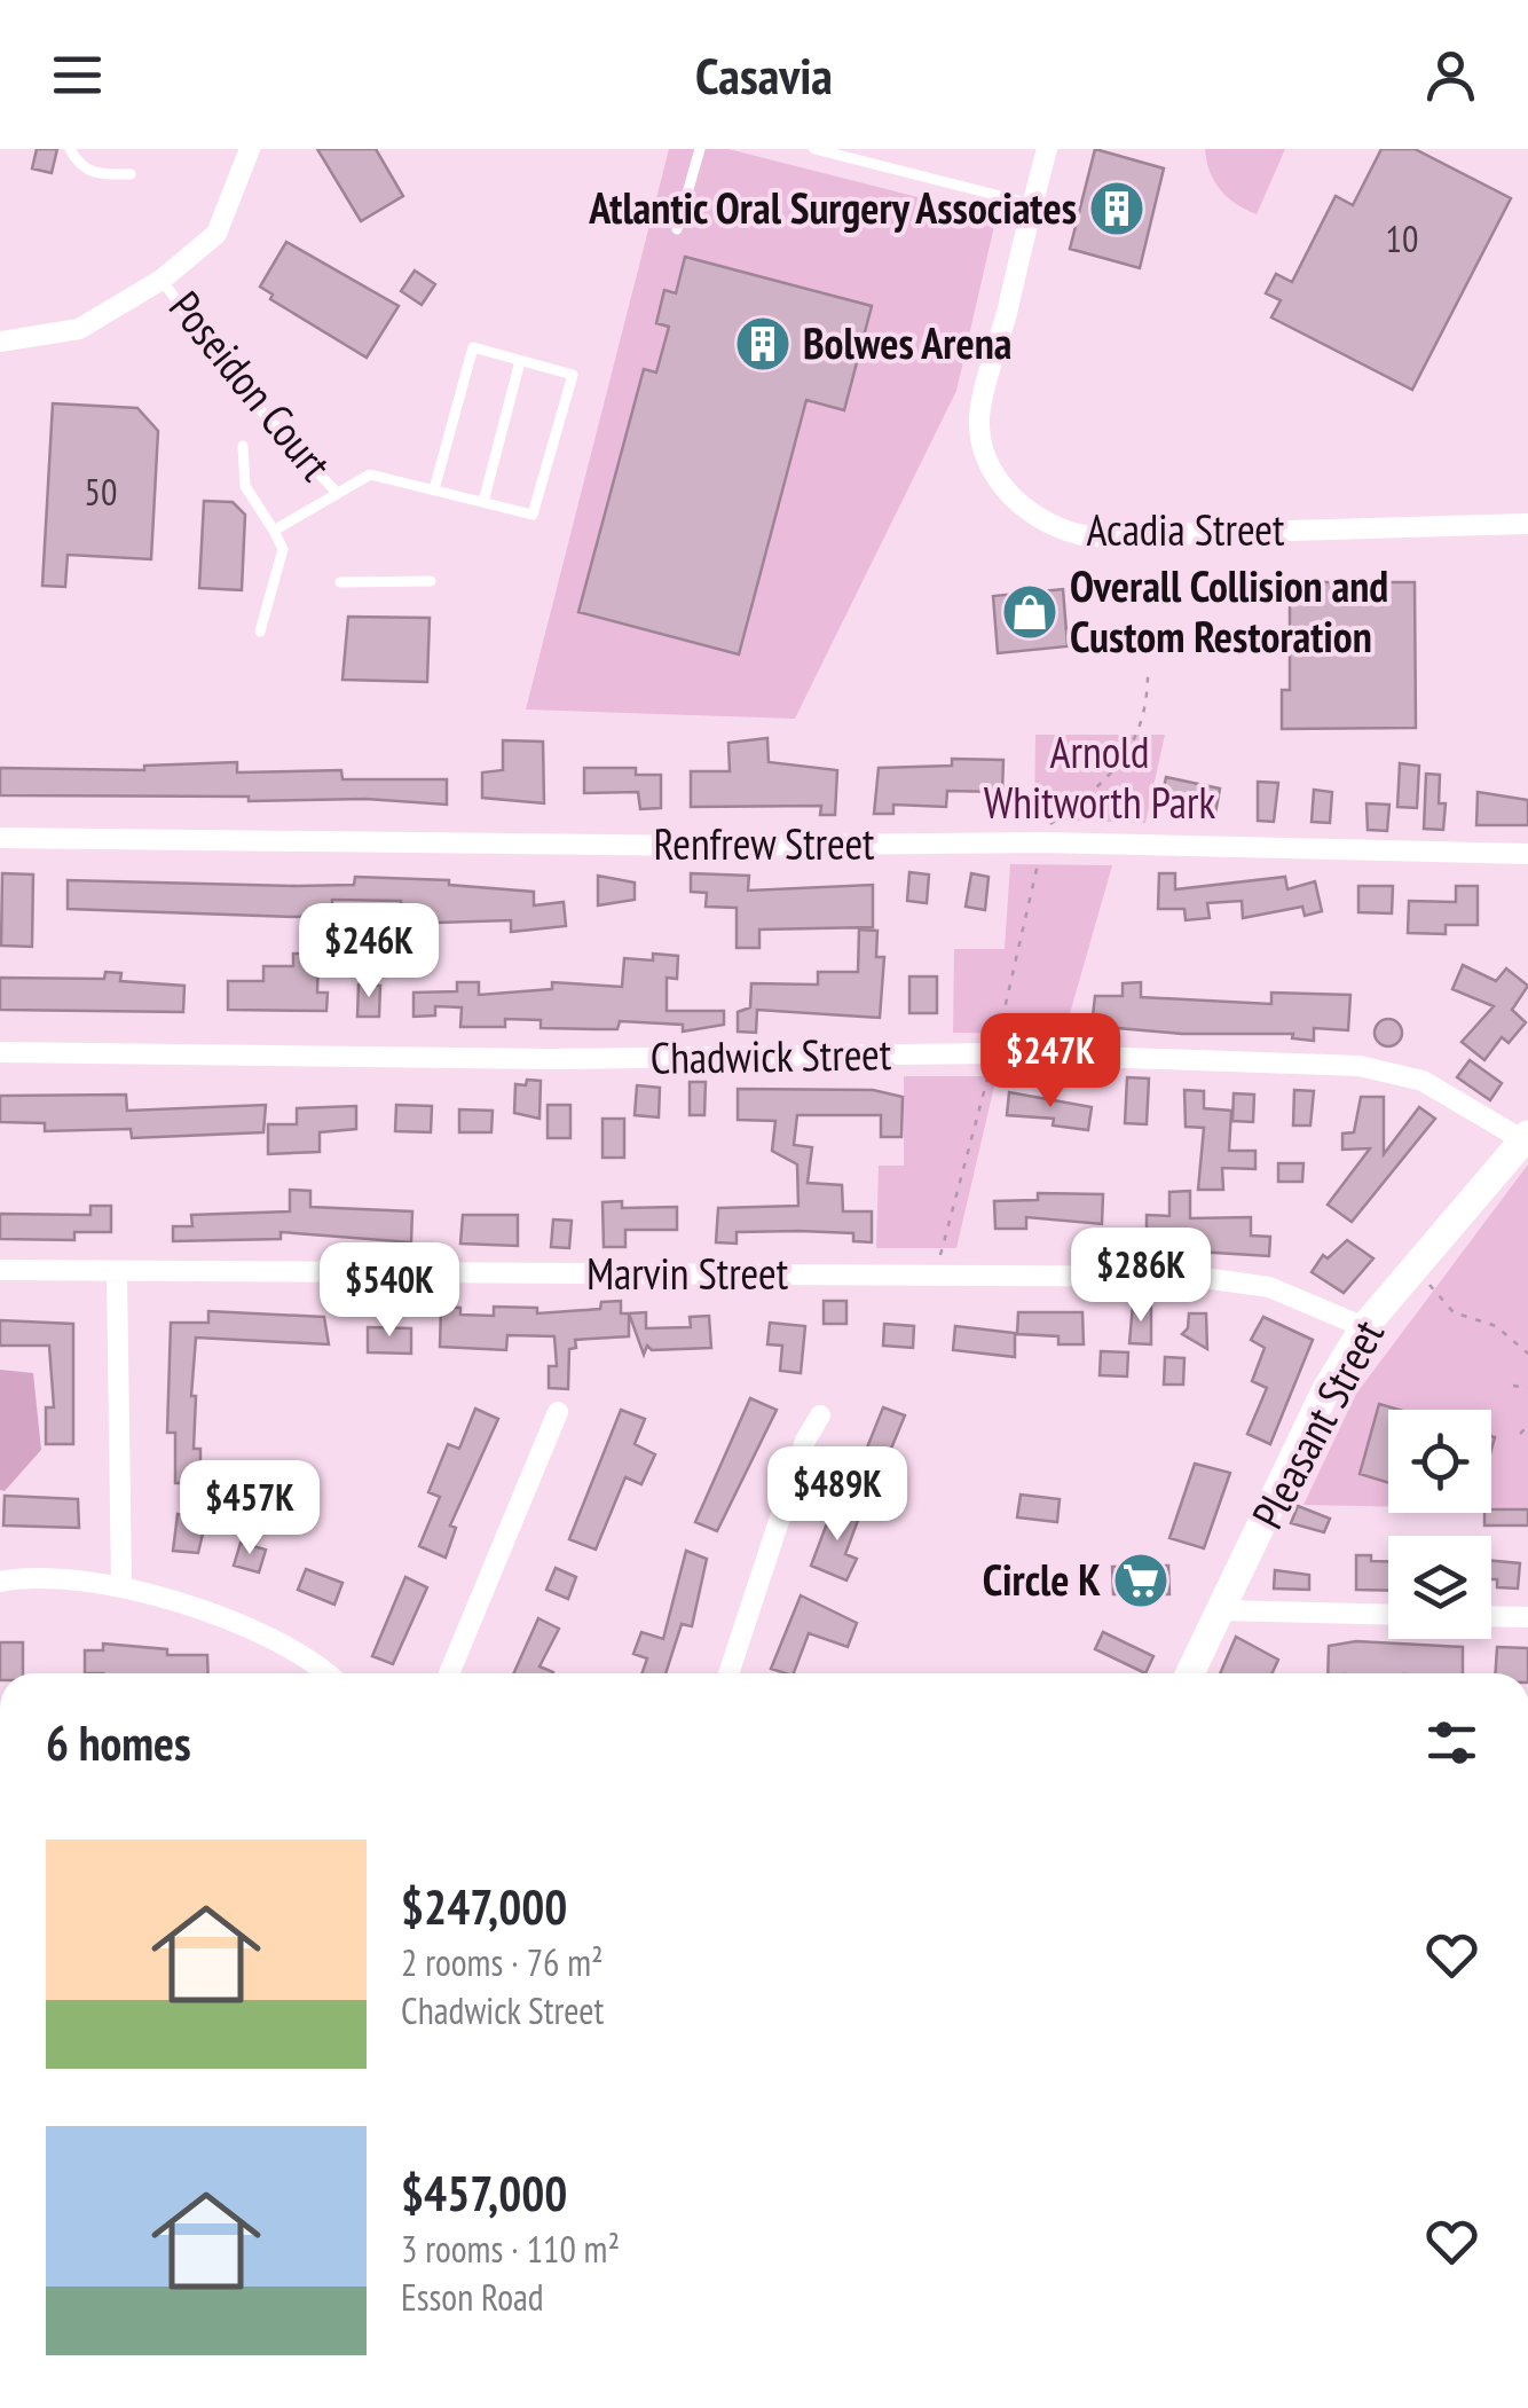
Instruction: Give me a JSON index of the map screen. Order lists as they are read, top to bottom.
{
  "streets": {
    "main road": ["Pleasant Street"],
    "street": [
      "Acadia Street",
      "Renfrew Street",
      "Chadwick Street",
      "Marvin Street"
    ],
    "lane": ["Poseidon Court"]
  },
  "crossings": [
    ["Chadwick Street", "Pleasant Street"],
    ["Marvin Street", "Pleasant Street"]
  ],
  "parks": ["Arnold Whitworth Park"],
  "places": {
    "building": ["Atlantic Oral Surgery Associates", "Bolwes Arena"],
    "shop": ["Overall Collision and Custom Restoration"],
    "supermarket": ["Circle K"]
  },
  "house_numbers": ["10", "50"],
  "page": {
    "header": "Casavia",
    "price": [
      "$246K",
      "$247K",
      "$286K",
      "$540K",
      "$489K",
      "$457K"
    ],
    "heading": "6 homes",
    "list": [
      {
        "name": "$247,000",
        "note": "2 rooms · 76 m² · Chadwick Street"
      },
      {
        "name": "$457,000",
        "note": "3 rooms · 110 m² · Esson Road"
      }
    ]
  }
}
